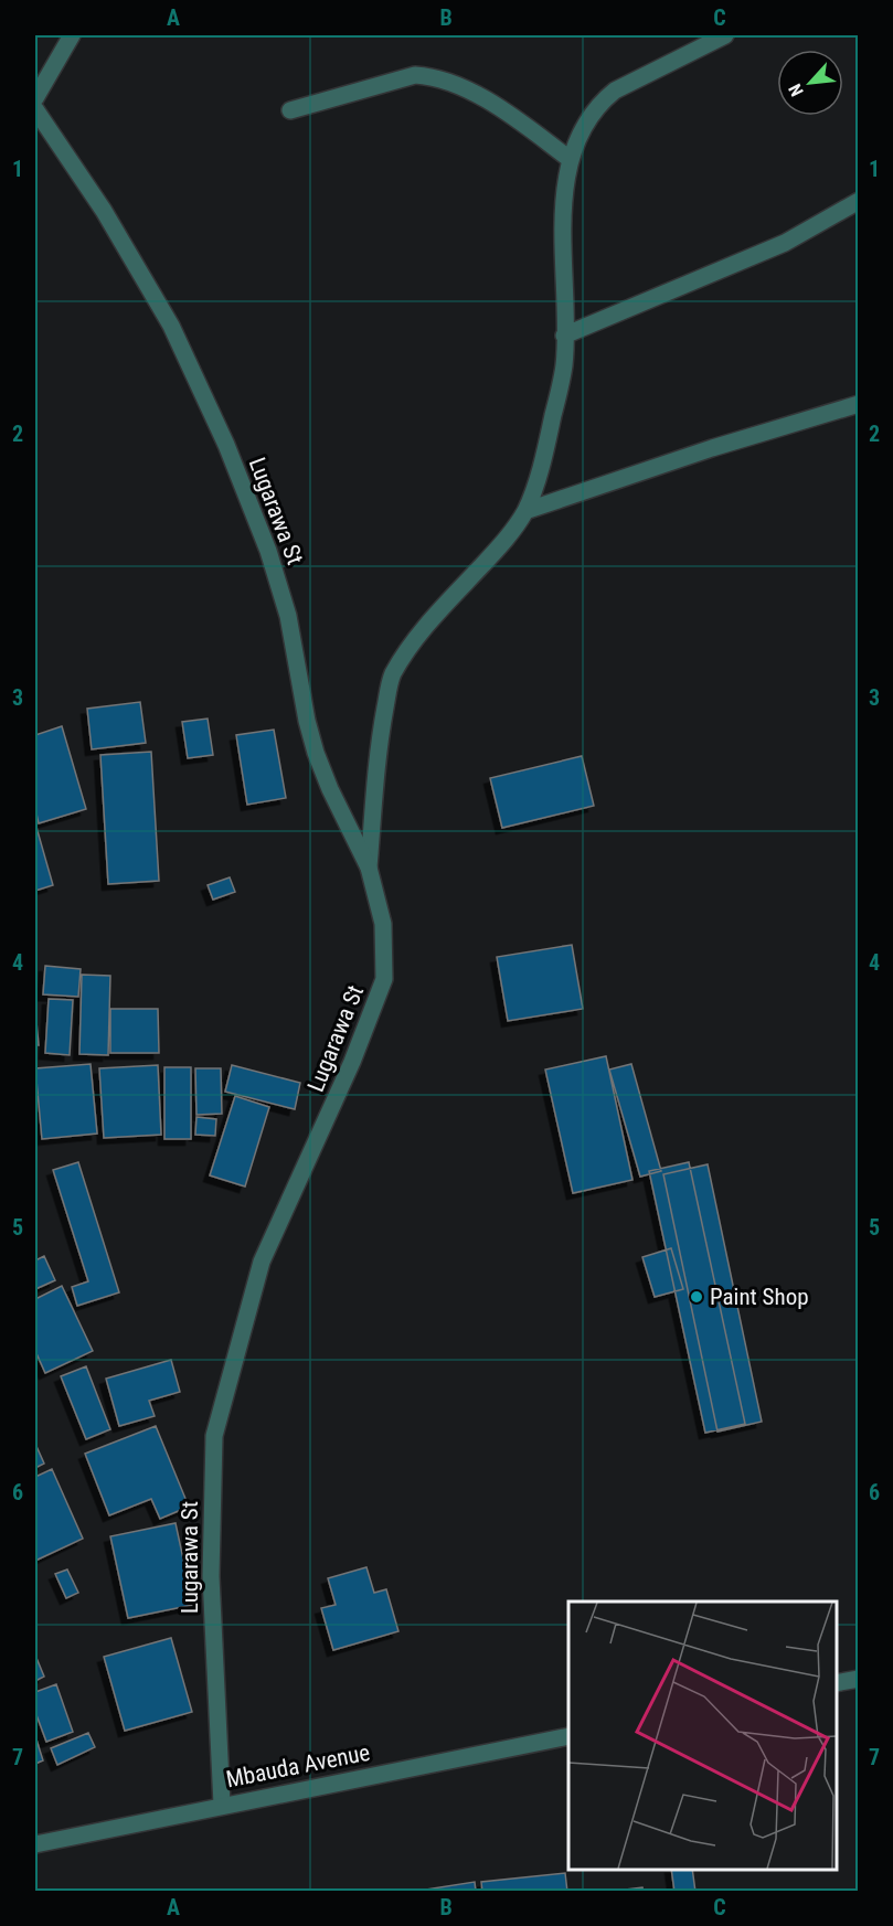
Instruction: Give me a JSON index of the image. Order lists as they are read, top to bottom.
{
  "streets": {
    "street": ["Lugarawa St", "Mbauda Avenue"]
  },
  "crossings": [
    ["Lugarawa St", "Mbauda Avenue"]
  ],
  "places": ["Paint Shop"],
  "north": "bottom left",
  "grid": {
    "columns": ["A", "B", "C"],
    "rows": [
      "1",
      "2",
      "3",
      "4",
      "5",
      "6",
      "7"
    ]
  }
}
